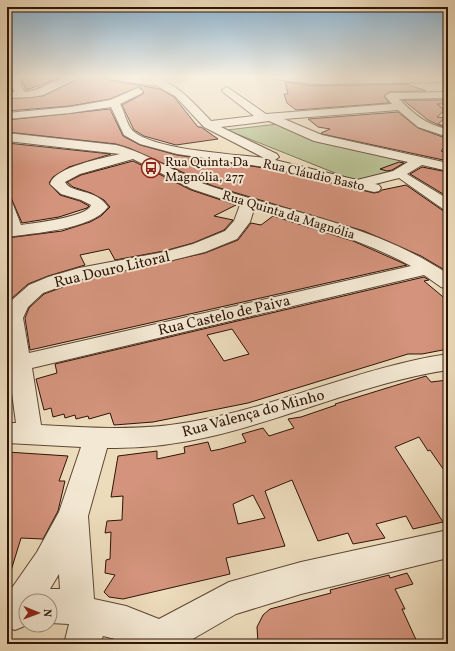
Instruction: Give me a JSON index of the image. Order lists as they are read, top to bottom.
{
  "streets": {
    "street": [
      "Rua Cláudio Basto",
      "Rua Quinta da Magnólia",
      "Rua Douro Litoral",
      "Rua Castelo de Paiva",
      "Rua Valença do Minho"
    ]
  },
  "crossings": [
    ["Rua Quinta da Magnólia", "Rua Douro Litoral"],
    ["Rua Quinta da Magnólia", "Rua Castelo de Paiva"],
    ["Rua Douro Litoral", "Rua Castelo de Paiva"],
    ["Rua Douro Litoral", "Rua Valença do Minho"]
  ],
  "places": {
    "bus stop": ["Rua Quinta Da Magnólia, 277"]
  },
  "north": "right"
}
